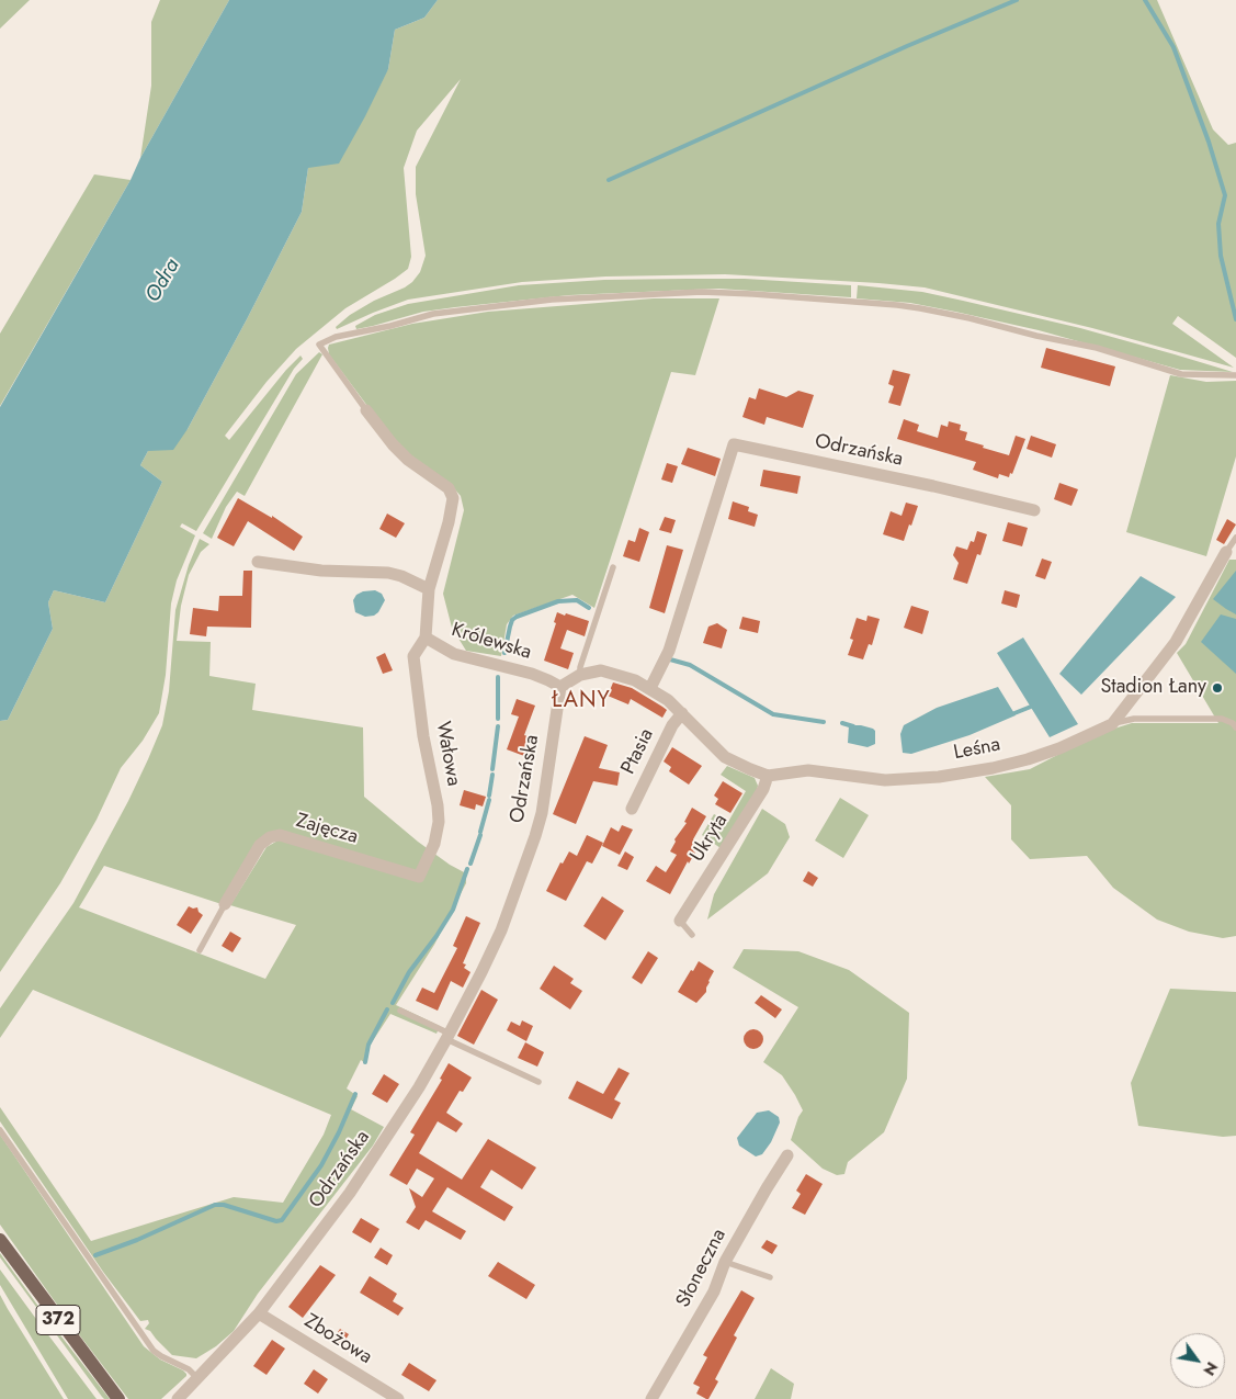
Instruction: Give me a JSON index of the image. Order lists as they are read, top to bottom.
{
  "streets": {
    "main road": ["372"],
    "street": [
      "Odrzańska",
      "Królewska",
      "Leśna",
      "Ptasia",
      "Wałowa",
      "Zajęcza",
      "Ukryta",
      "Słoneczna",
      "Zbożowa"
    ]
  },
  "crossings": [
    ["Odrzańska", "Królewska"],
    ["Odrzańska", "Leśna"],
    ["Odrzańska", "Zbożowa"],
    ["Królewska", "Wałowa"],
    ["Leśna", "Ptasia"],
    ["Leśna", "Ukryta"],
    ["Wałowa", "Zajęcza"]
  ],
  "districts": ["ŁANY"],
  "water": ["Odra"],
  "places": ["Stadion Łany"],
  "north": "bottom right"
}
